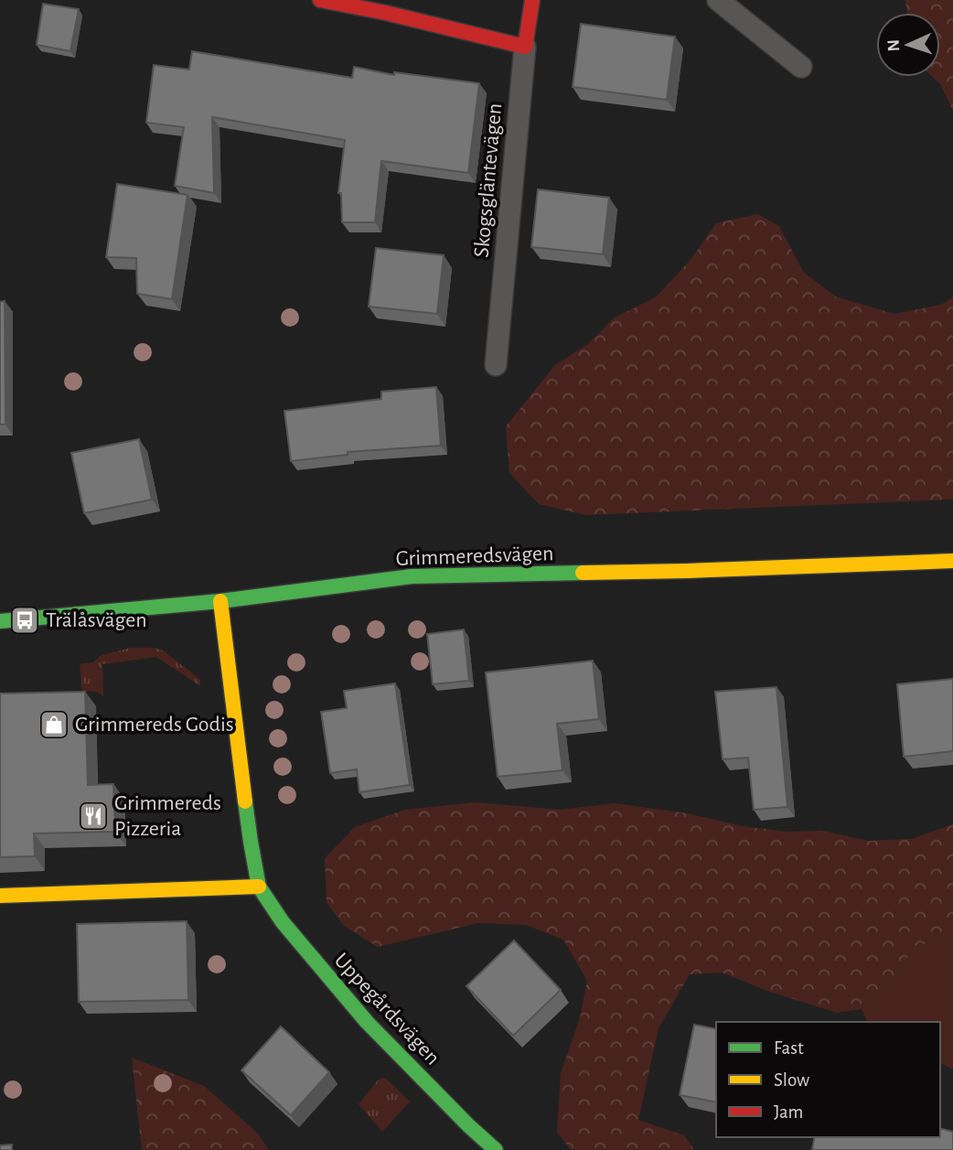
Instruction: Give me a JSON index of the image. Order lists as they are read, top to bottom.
{
  "streets": {
    "street": ["Skogsgläntevägen", "Grimmeredsvägen", "Uppegårdsvägen"]
  },
  "crossings": [
    ["Grimmeredsvägen", "Uppegårdsvägen"]
  ],
  "places": {
    "bus stop": ["Trälåsvägen"],
    "shop": ["Grimmereds Godis"],
    "restaurant": ["Grimmereds Pizzeria"]
  },
  "legend": ["Fast", "Slow", "Jam"],
  "north": "left"
}
